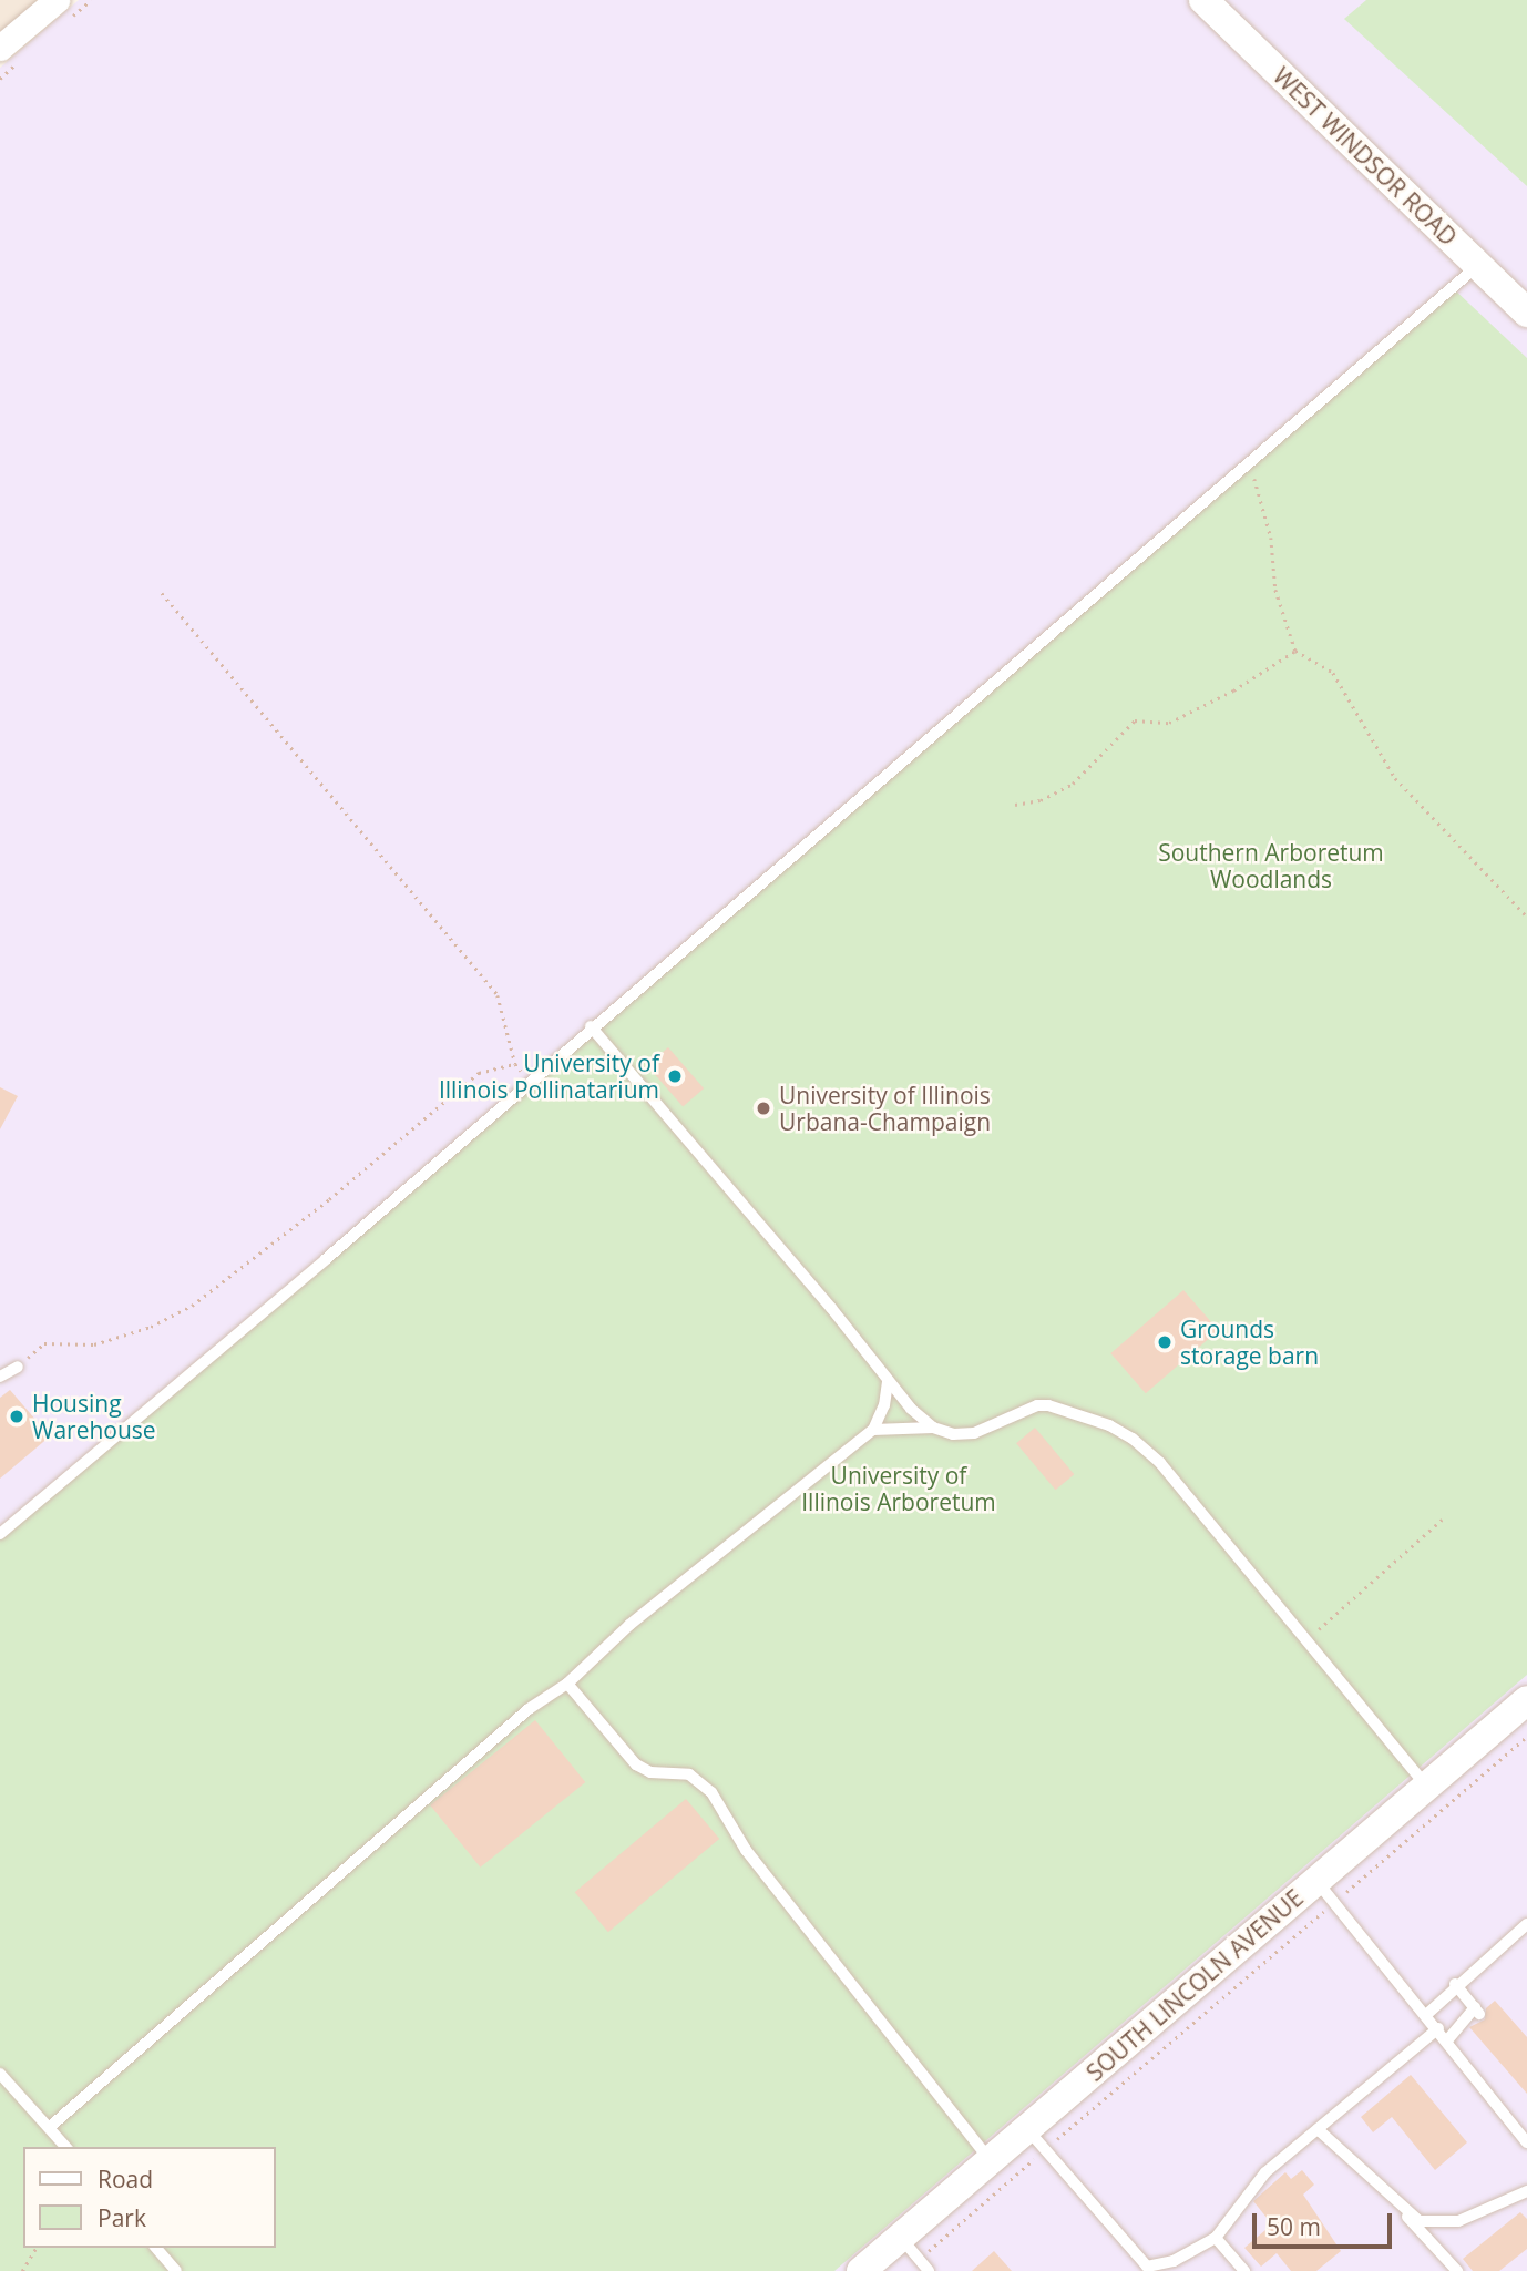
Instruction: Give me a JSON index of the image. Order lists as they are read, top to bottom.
{
  "streets": {
    "main road": ["WEST WINDSOR ROAD", "SOUTH LINCOLN AVENUE"]
  },
  "parks": ["Southern Arboretum Woodlands", "University of Illinois Arboretum"],
  "places": [
    "University of Illinois Pollinatarium",
    "University of Illinois Urbana-Champaign",
    "Grounds storage barn",
    "Housing Warehouse"
  ],
  "legend": ["Road", "Park"],
  "scale_bar": "50 m"
}
